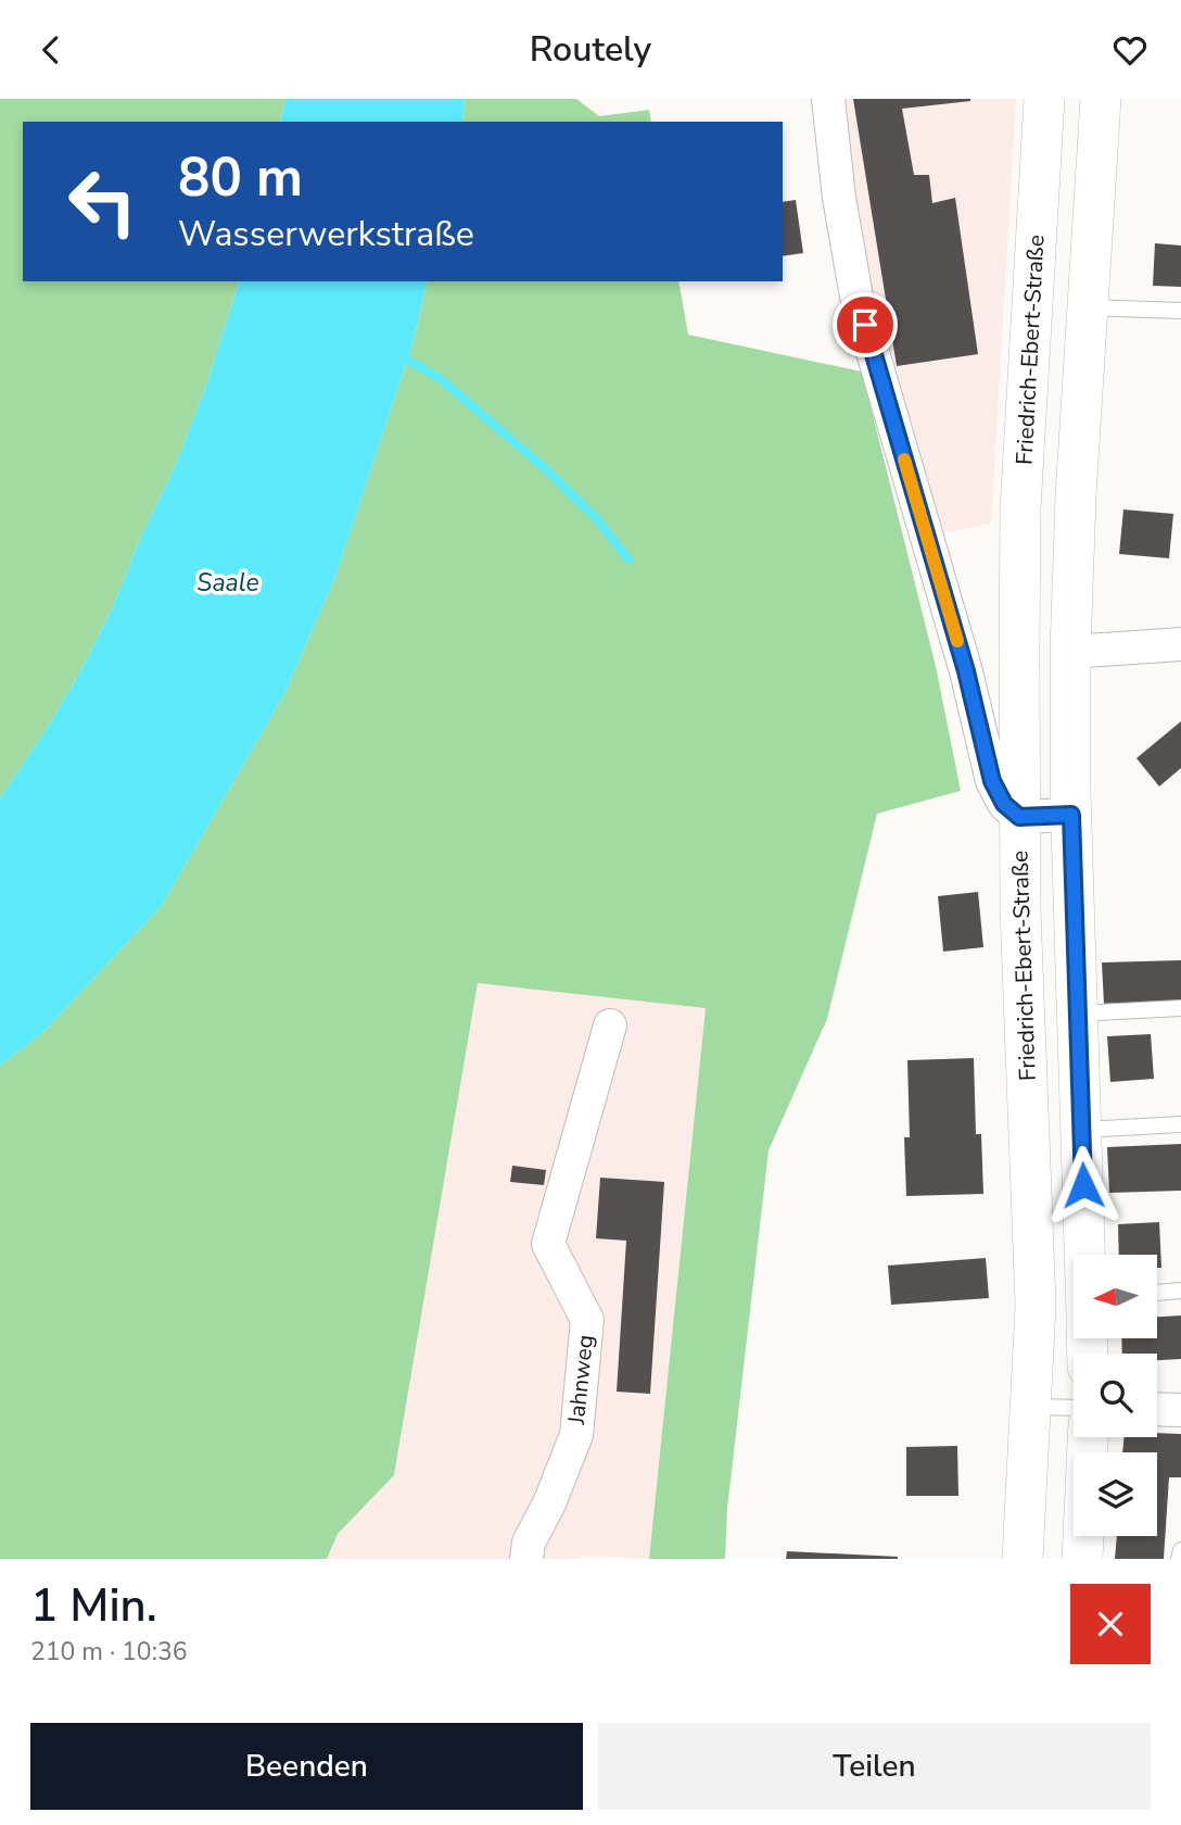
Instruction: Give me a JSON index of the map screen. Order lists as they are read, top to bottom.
{
  "streets": {
    "street": ["Friedrich-Ebert-Straße", "Jahnweg"]
  },
  "water": ["Saale"],
  "north": "left",
  "page": {
    "header": "Routely",
    "turn": ["80 m", "Wasserwerkstraße"],
    "heading": ["1 Min.", "210 m · 10:36"],
    "buttons": ["Beenden", "Teilen"]
  }
}
